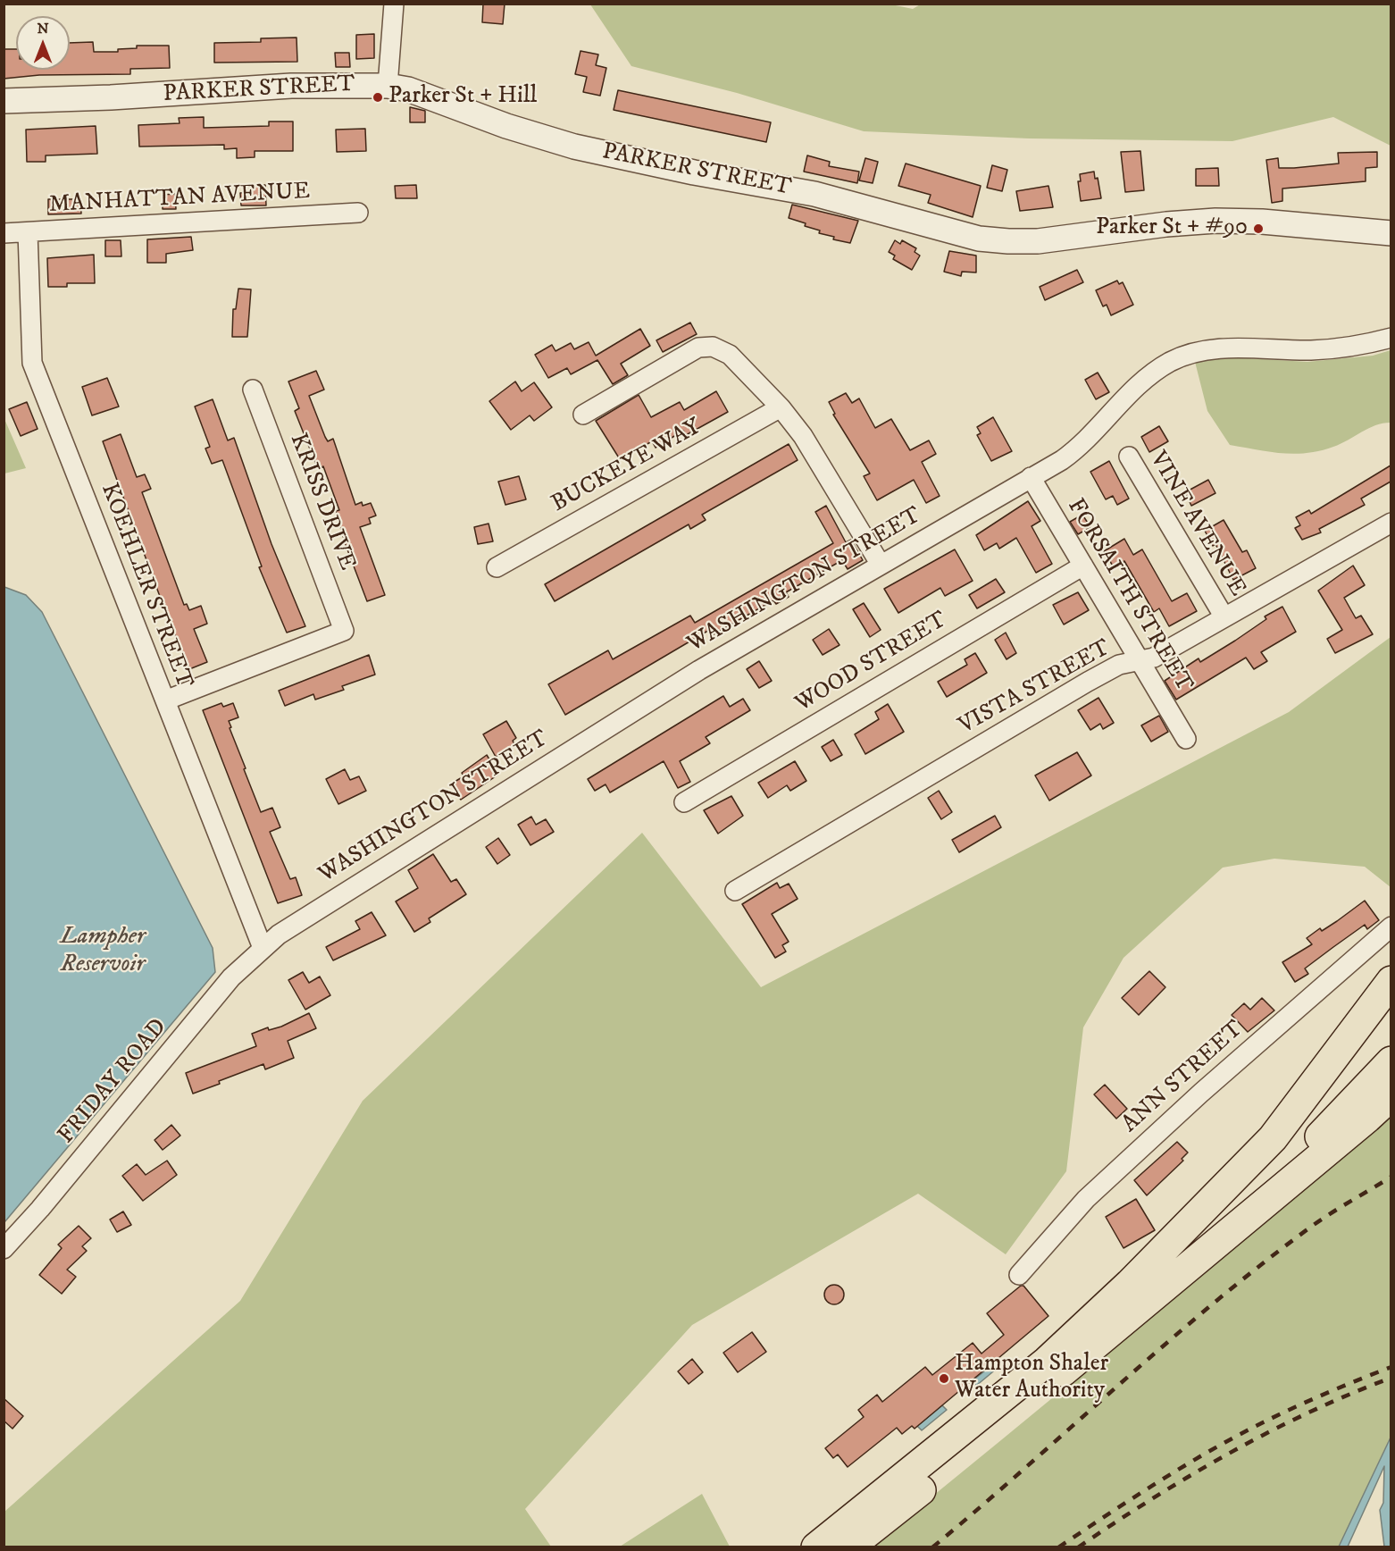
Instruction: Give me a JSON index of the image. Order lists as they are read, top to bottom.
{
  "streets": {
    "street": [
      "PARKER STREET",
      "MANHATTAN AVENUE",
      "BUCKEYE WAY",
      "KRISS DRIVE",
      "VINE AVENUE",
      "WASHINGTON STREET",
      "KOEHLER STREET",
      "FORSAITH STREET",
      "WOOD STREET",
      "VISTA STREET",
      "ANN STREET",
      "FRIDAY ROAD"
    ]
  },
  "crossings": [
    ["MANHATTAN AVENUE", "KOEHLER STREET"],
    ["KRISS DRIVE", "KOEHLER STREET"],
    ["VINE AVENUE", "VISTA STREET"],
    ["WASHINGTON STREET", "KOEHLER STREET"],
    ["WASHINGTON STREET", "FORSAITH STREET"],
    ["WASHINGTON STREET", "FRIDAY ROAD"],
    ["KOEHLER STREET", "FRIDAY ROAD"],
    ["FORSAITH STREET", "WOOD STREET"],
    ["FORSAITH STREET", "VISTA STREET"]
  ],
  "water": ["Lampher Reservoir"],
  "places": ["Parker St + Hill", "Parker St + #90", "Hampton Shaler Water Authority"],
  "north": "top"
}
